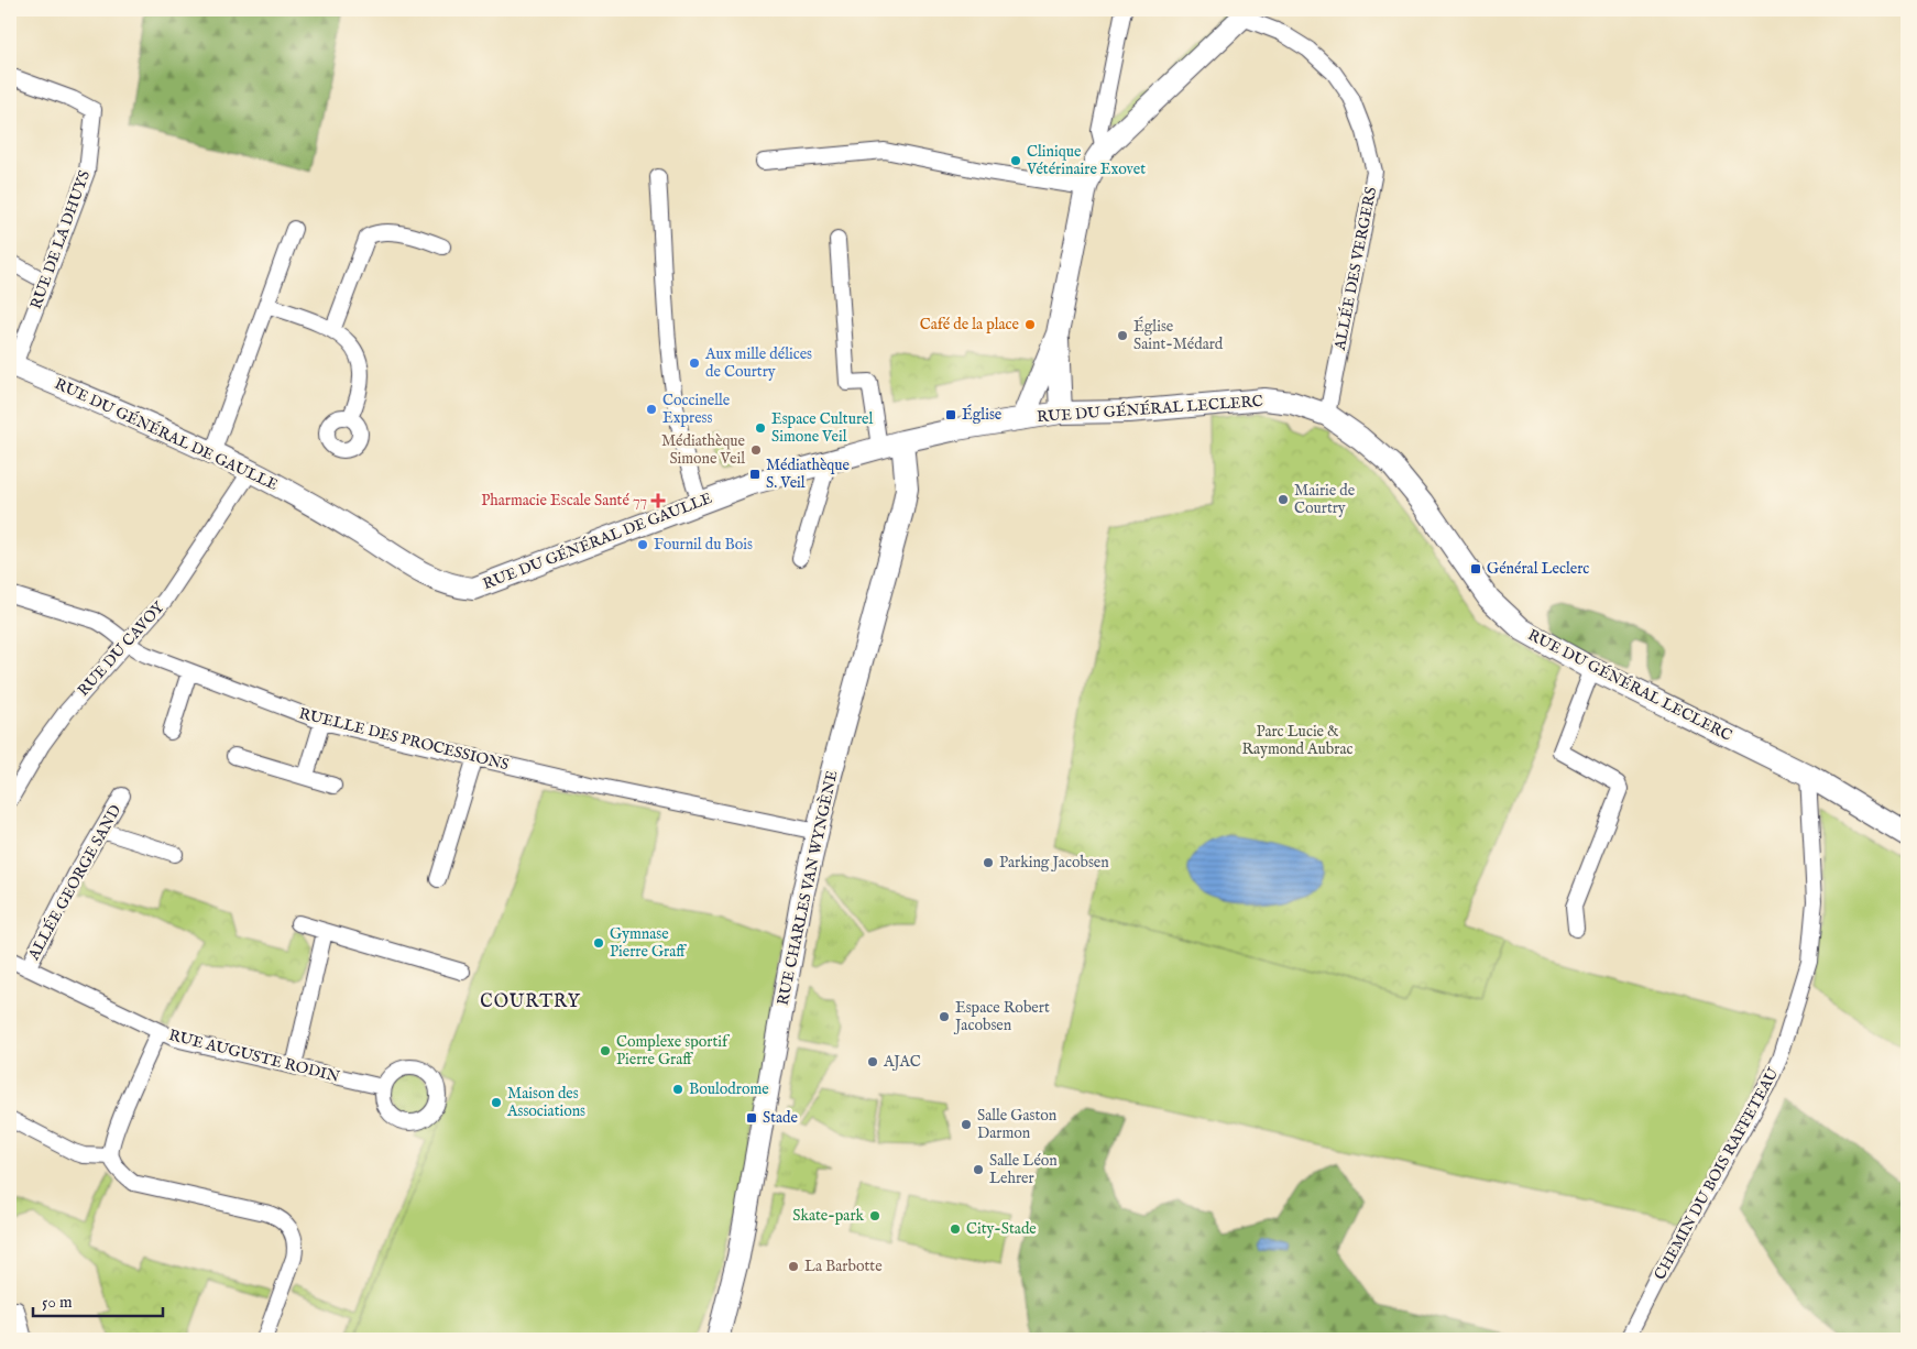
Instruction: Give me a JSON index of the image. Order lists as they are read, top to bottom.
{
  "streets": {
    "street": [
      "RUE DE LA DHUYS",
      "ALLÉE DES VERGERS",
      "RUE DU GÉNÉRAL LECLERC",
      "RUE DU GÉNÉRAL DE GAULLE",
      "RUE DU CAVOY",
      "RUELLE DES PROCESSIONS",
      "ALLÉE GEORGE SAND",
      "RUE CHARLES VAN WYNGÈNE",
      "RUE AUGUSTE RODIN",
      "CHEMIN DU BOIS RAFFETEAU"
    ]
  },
  "crossings": [
    ["RUE DE LA DHUYS", "RUE DU GÉNÉRAL DE GAULLE"],
    ["ALLÉE DES VERGERS", "RUE DU GÉNÉRAL LECLERC"],
    ["RUE DU GÉNÉRAL LECLERC", "RUE DU GÉNÉRAL DE GAULLE"],
    ["RUE DU GÉNÉRAL LECLERC", "RUE CHARLES VAN WYNGÈNE"],
    ["RUE DU GÉNÉRAL LECLERC", "CHEMIN DU BOIS RAFFETEAU"],
    ["RUE DU GÉNÉRAL DE GAULLE", "RUE DU CAVOY"],
    ["RUE DU GÉNÉRAL DE GAULLE", "RUE CHARLES VAN WYNGÈNE"],
    ["RUE DU CAVOY", "RUELLE DES PROCESSIONS"],
    ["RUELLE DES PROCESSIONS", "RUE CHARLES VAN WYNGÈNE"],
    ["ALLÉE GEORGE SAND", "RUE AUGUSTE RODIN"]
  ],
  "districts": ["COURTRY"],
  "parks": ["Parc Lucie & Raymond Aubrac"],
  "places": {
    "other": [
      "Clinique Vétérinaire Exovet",
      "Café de la place",
      "Église Saint-Médard",
      "Aux mille délices de Courtry",
      "Coccinelle Express",
      "Espace Culturel Simone Veil",
      "Médiathèque Simone Veil",
      "Mairie de Courtry",
      "Fournil du Bois",
      "Parking Jacobsen",
      "Gymnase Pierre Graff",
      "Espace Robert Jacobsen",
      "Complexe sportif Pierre Graff",
      "AJAC",
      "Boulodrome",
      "Maison des Associations",
      "Salle Gaston Darmon",
      "Salle Léon Lehrer",
      "Skate-park",
      "City-Stade",
      "La Barbotte"
    ],
    "transit": [
      "Église",
      "Médiathèque S. Veil",
      "Général Leclerc",
      "Stade"
    ],
    "health": ["Pharmacie Escale Santé 77"]
  },
  "scale_bar": "50 m"
}
